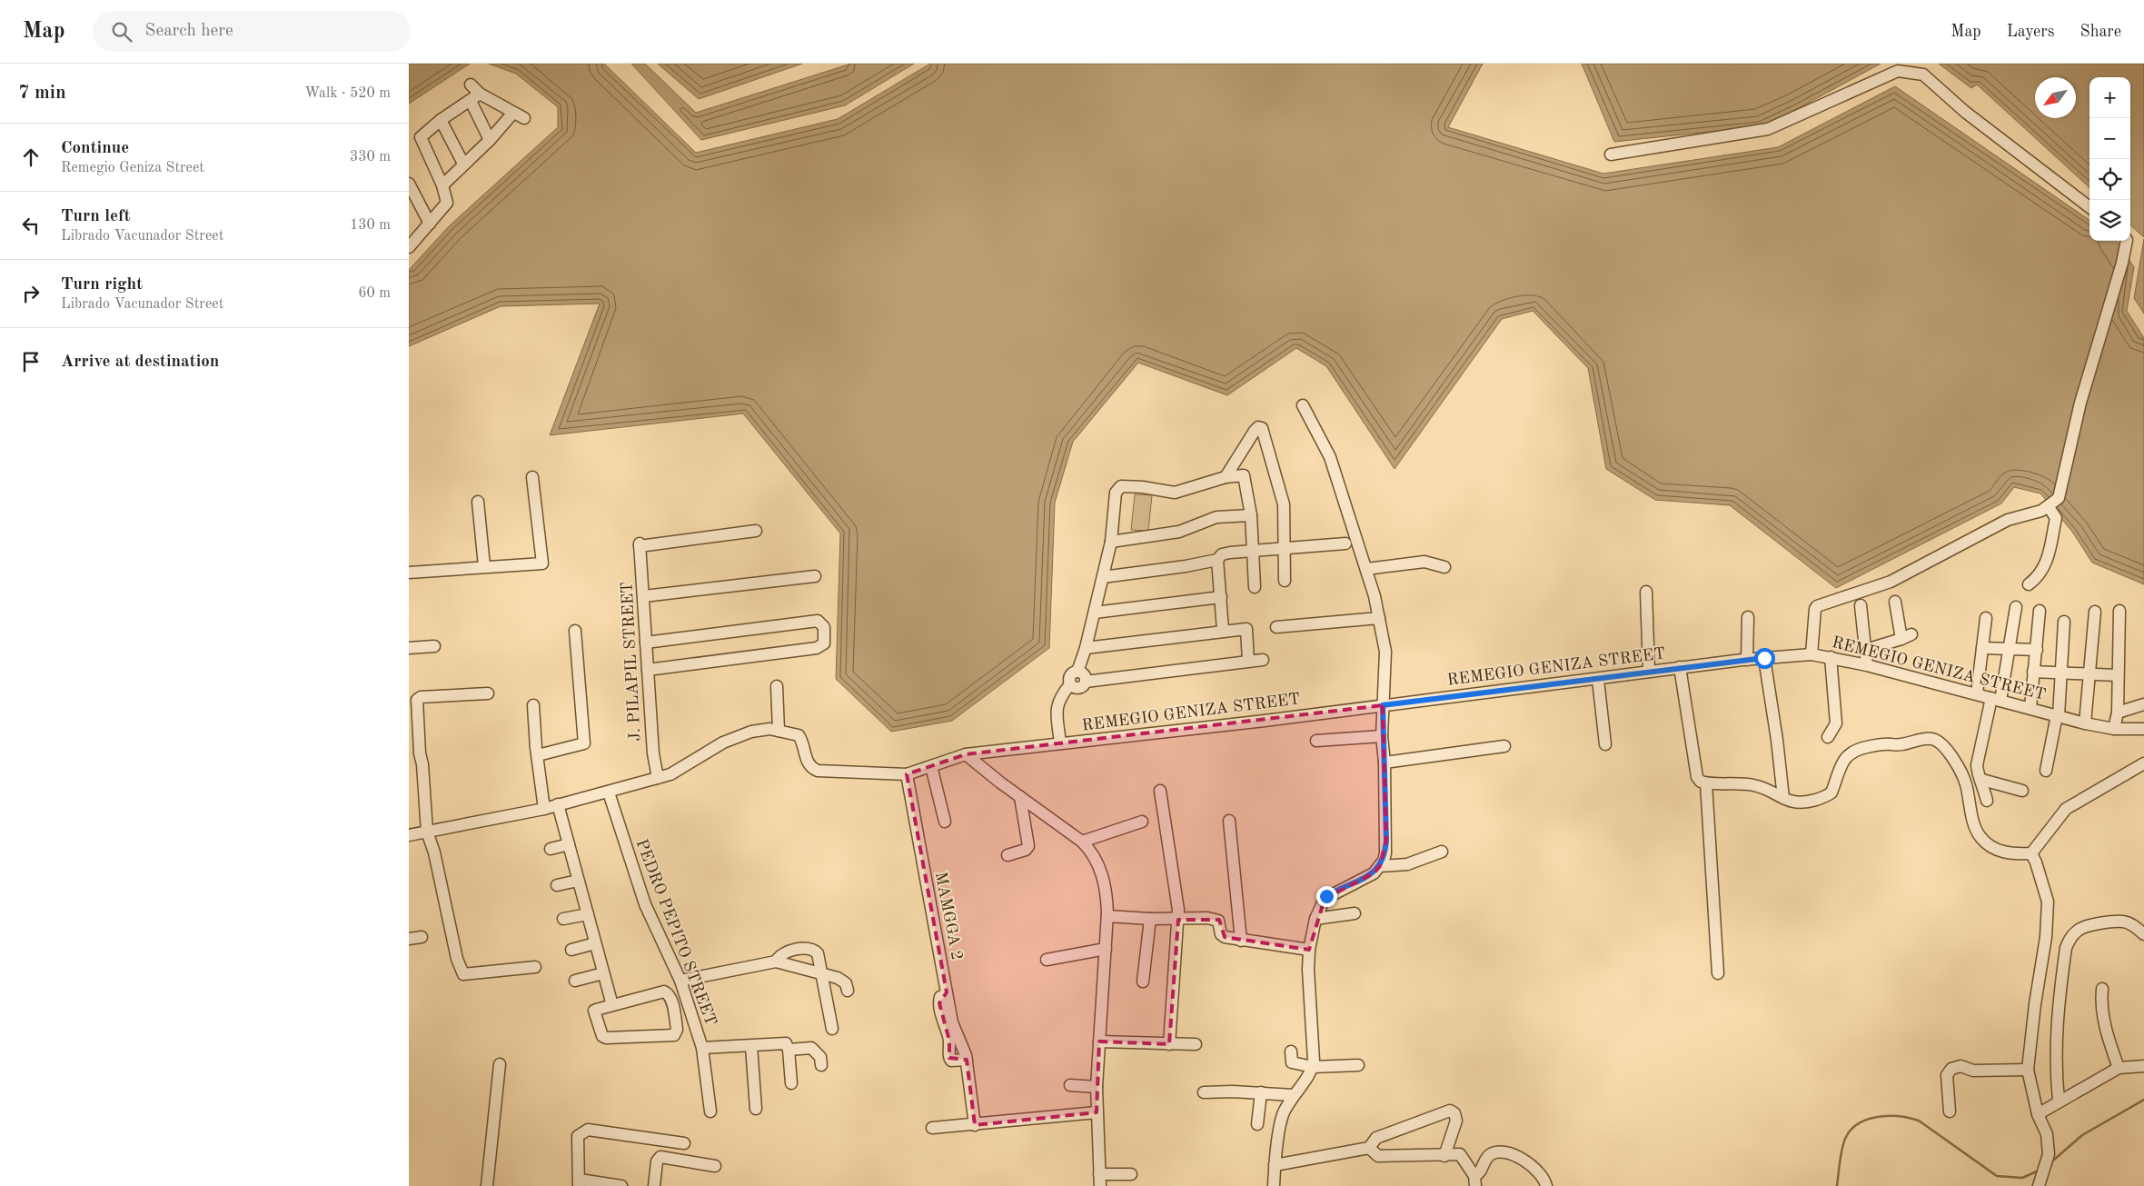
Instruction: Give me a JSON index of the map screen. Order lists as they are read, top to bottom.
{
  "streets": {
    "street": [
      "J. PILAPIL STREET",
      "REMEGIO GENIZA STREET",
      "MAMGGA 2",
      "PEDRO PEPITO STREET"
    ]
  },
  "north": "bottom left",
  "page": {
    "header": "Map",
    "search": "Search here",
    "nav": ["Map", "Layers", "Share"],
    "heading": ["7 min", "Walk · 520 m"],
    "map_buttons": ["+", "−"],
    "list": [
      ["Continue", "Remegio Geniza Street", "330 m"],
      ["Turn left", "Librado Vacunador Street", "130 m"],
      ["Turn right", "Librado Vacunador Street", "60 m"],
      "Arrive at destination"
    ]
  }
}
